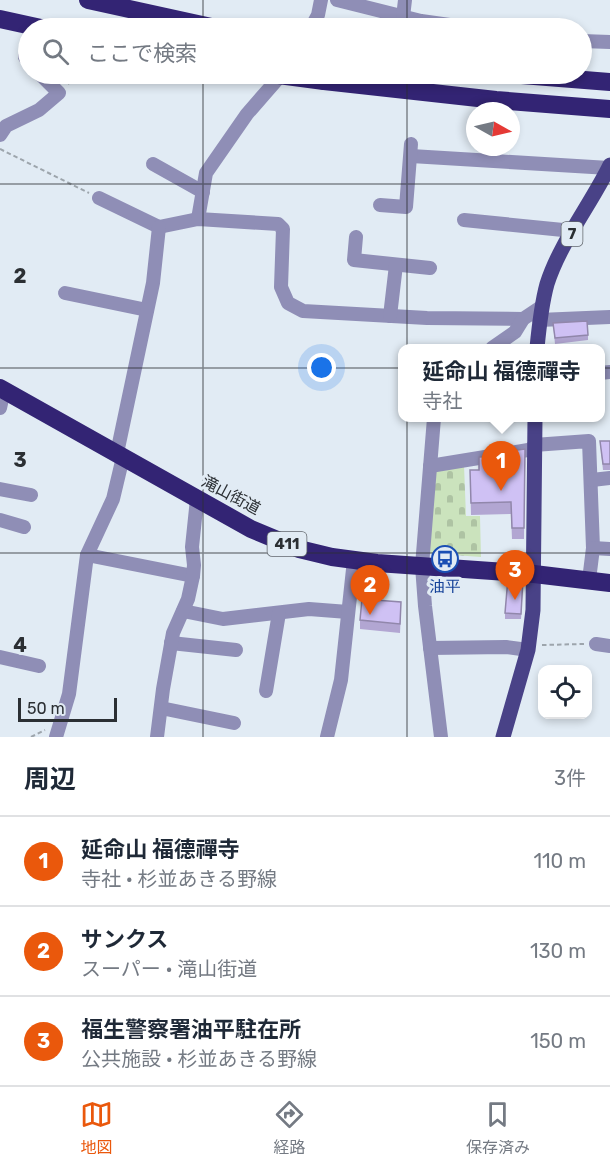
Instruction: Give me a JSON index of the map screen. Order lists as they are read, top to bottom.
{
  "streets": {
    "highway": ["滝山街道", "411"],
    "main road": ["7"]
  },
  "places": {
    "bus stop": ["油平"]
  },
  "scale_bar": "50 m",
  "north": "right",
  "page": {
    "search": "ここで検索",
    "popup": ["延命山 福德禪寺", "寺社"],
    "pins": ["1", "3", "2"],
    "scale": "50 m",
    "heading": ["周辺", "3件"],
    "list": [
      {
        "mark": "1",
        "name": "延命山 福德禪寺",
        "note": "寺社 · 杉並あきる野線",
        "value": "110 m"
      },
      {
        "mark": "2",
        "name": "サンクス",
        "note": "スーパー · 滝山街道",
        "value": "130 m"
      },
      {
        "mark": "3",
        "name": "福生警察署油平駐在所",
        "note": "公共施設 · 杉並あきる野線",
        "value": "150 m"
      }
    ],
    "nav": ["地図", "経路", "保存済み"]
  },
  "grid": {
    "rows": ["2", "3", "4"]
  }
}
